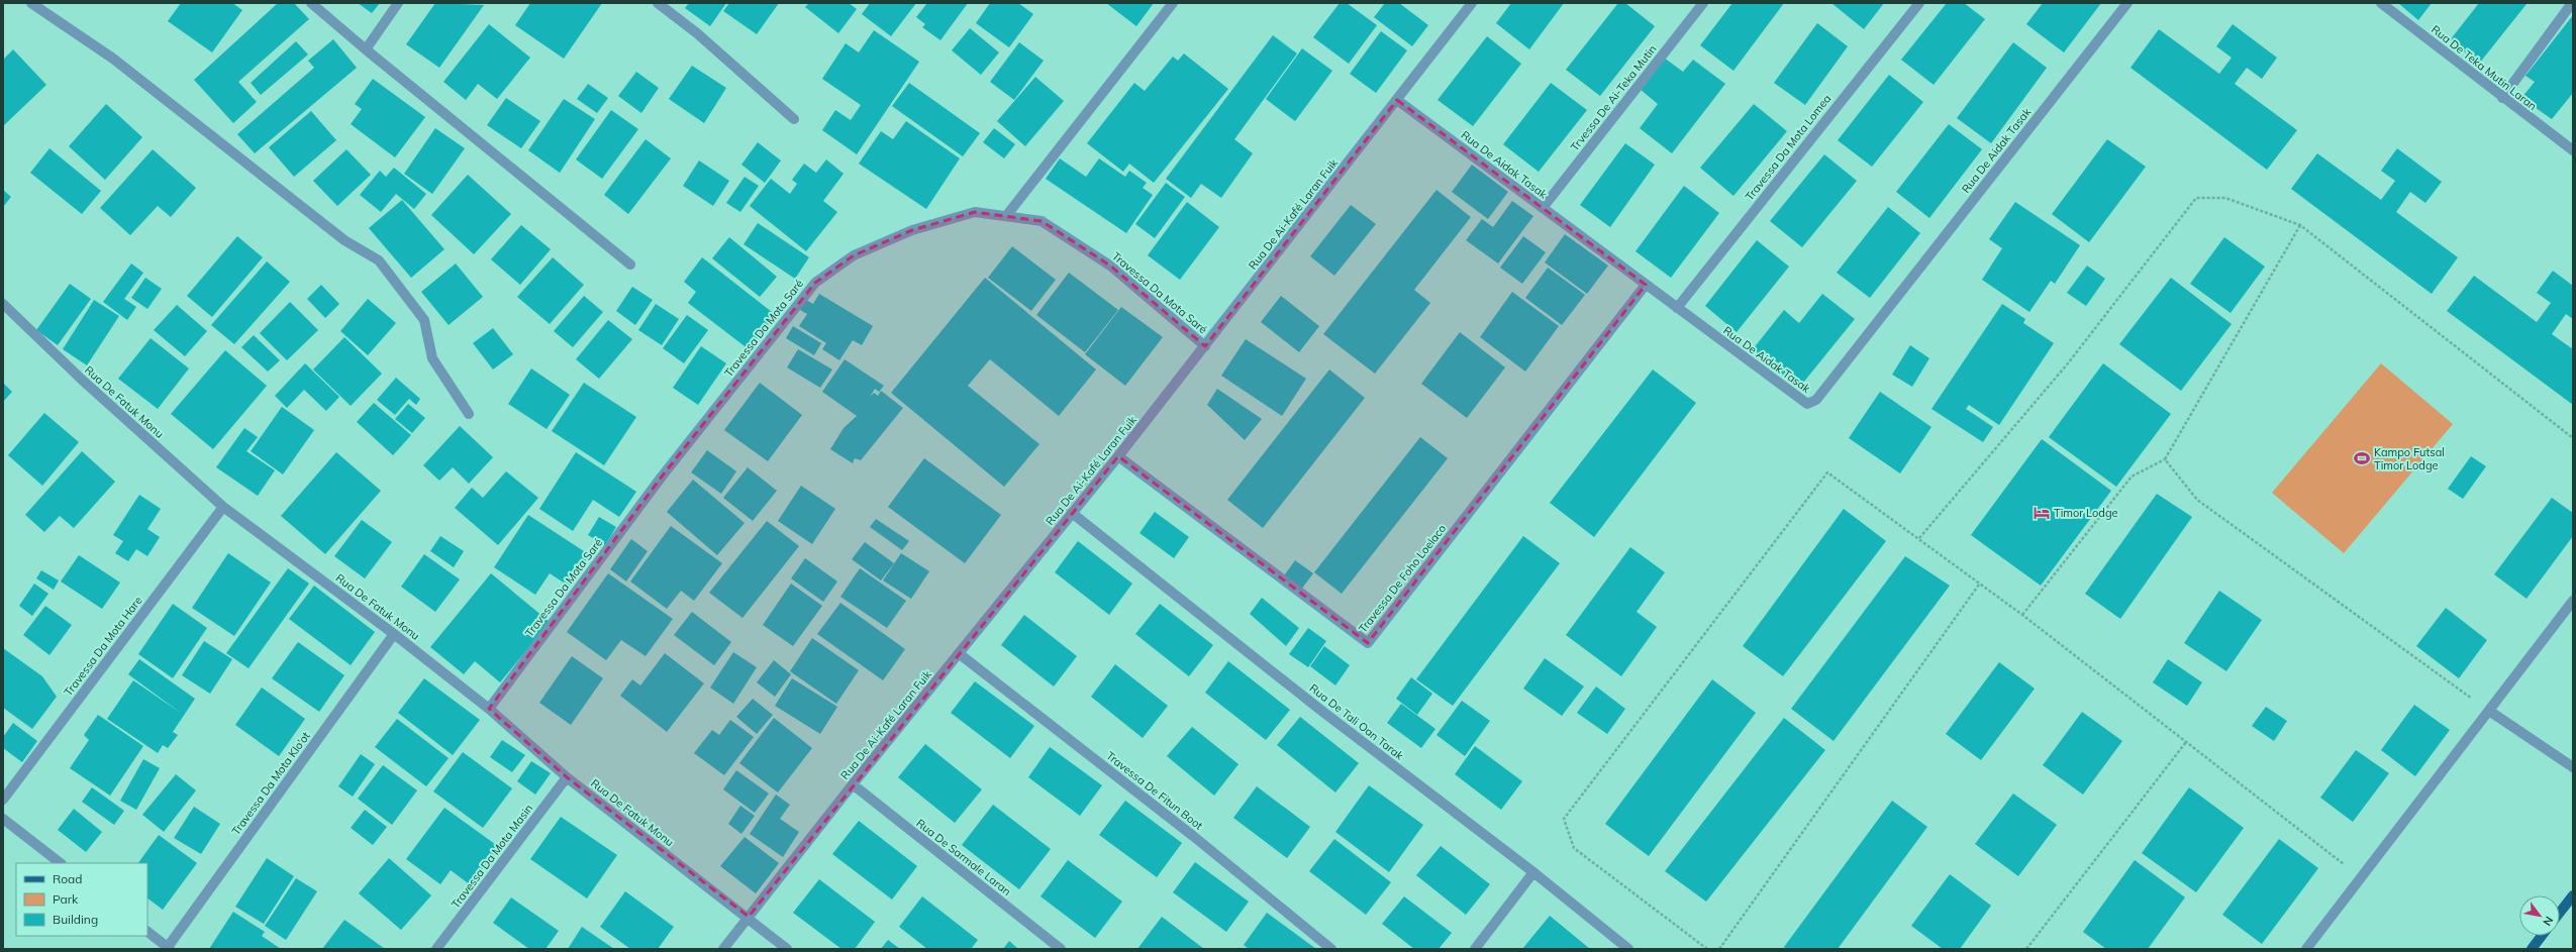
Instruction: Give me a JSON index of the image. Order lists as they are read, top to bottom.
{
  "streets": {
    "street": [
      "Rua De Teka Mutin Laran",
      "Trvessa De Ai-Teka Mutin",
      "Travessa Da Mota Lomea",
      "Rua De Aidak Tasak",
      "Rua De Ai-Kafé Laran Fuik",
      "Travessa Da Mota Saré",
      "Rua De Fatuk Monu",
      "Travessa De Foho Loelaco",
      "Travessa Da Mota Hare",
      "Rua De Tali Oan Tarak",
      "Travessa Da Mota Klo’ot",
      "Travessa De Fitun Boot",
      "Travessa Da Mota Masin",
      "Rua De Sarmale Laran"
    ]
  },
  "crossings": [
    ["Trvessa De Ai-Teka Mutin", "Rua De Aidak Tasak"],
    ["Travessa Da Mota Lomea", "Rua De Aidak Tasak"],
    ["Rua De Aidak Tasak", "Rua De Ai-Kafé Laran Fuik"],
    ["Rua De Aidak Tasak", "Travessa De Foho Loelaco"],
    ["Rua De Ai-Kafé Laran Fuik", "Travessa Da Mota Saré"],
    ["Rua De Ai-Kafé Laran Fuik", "Rua De Fatuk Monu"],
    ["Rua De Ai-Kafé Laran Fuik", "Travessa De Foho Loelaco"],
    ["Rua De Ai-Kafé Laran Fuik", "Rua De Tali Oan Tarak"],
    ["Rua De Ai-Kafé Laran Fuik", "Travessa De Fitun Boot"],
    ["Rua De Ai-Kafé Laran Fuik", "Rua De Sarmale Laran"],
    ["Travessa Da Mota Saré", "Rua De Fatuk Monu"],
    ["Rua De Fatuk Monu", "Travessa Da Mota Hare"],
    ["Rua De Fatuk Monu", "Travessa Da Mota Klo’ot"],
    ["Rua De Fatuk Monu", "Travessa Da Mota Masin"]
  ],
  "places": {
    "sports": ["Kampo Futsal Timor Lodge"],
    "hotel": ["Timor Lodge"]
  },
  "legend": ["Road", "Park", "Building"],
  "north": "bottom right"
}
